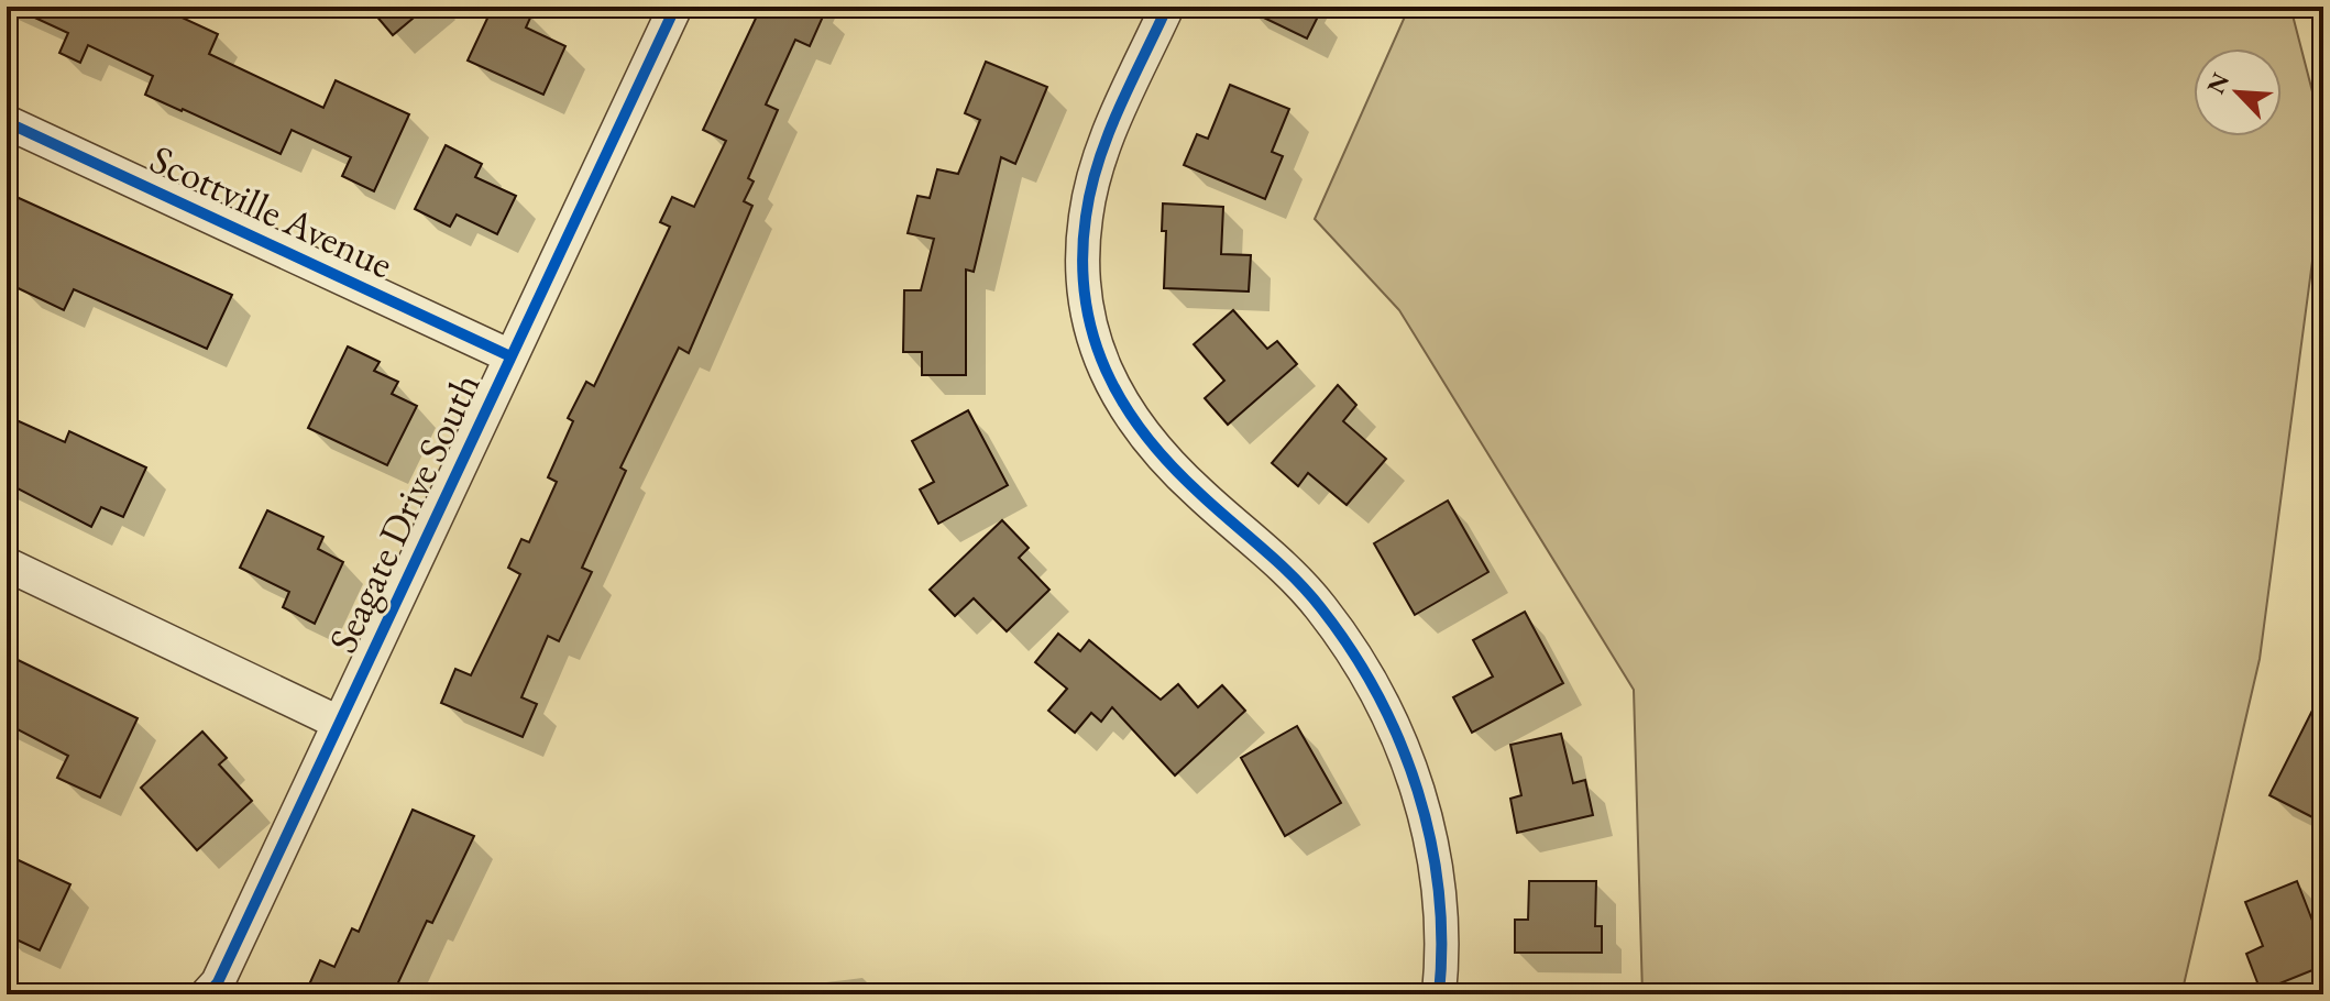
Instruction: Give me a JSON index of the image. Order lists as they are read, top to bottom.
{
  "streets": {
    "street": ["Scottville Avenue", "Seagate Drive South"]
  },
  "crossings": [
    ["Scottville Avenue", "Seagate Drive South"]
  ],
  "north": "top left"
}
